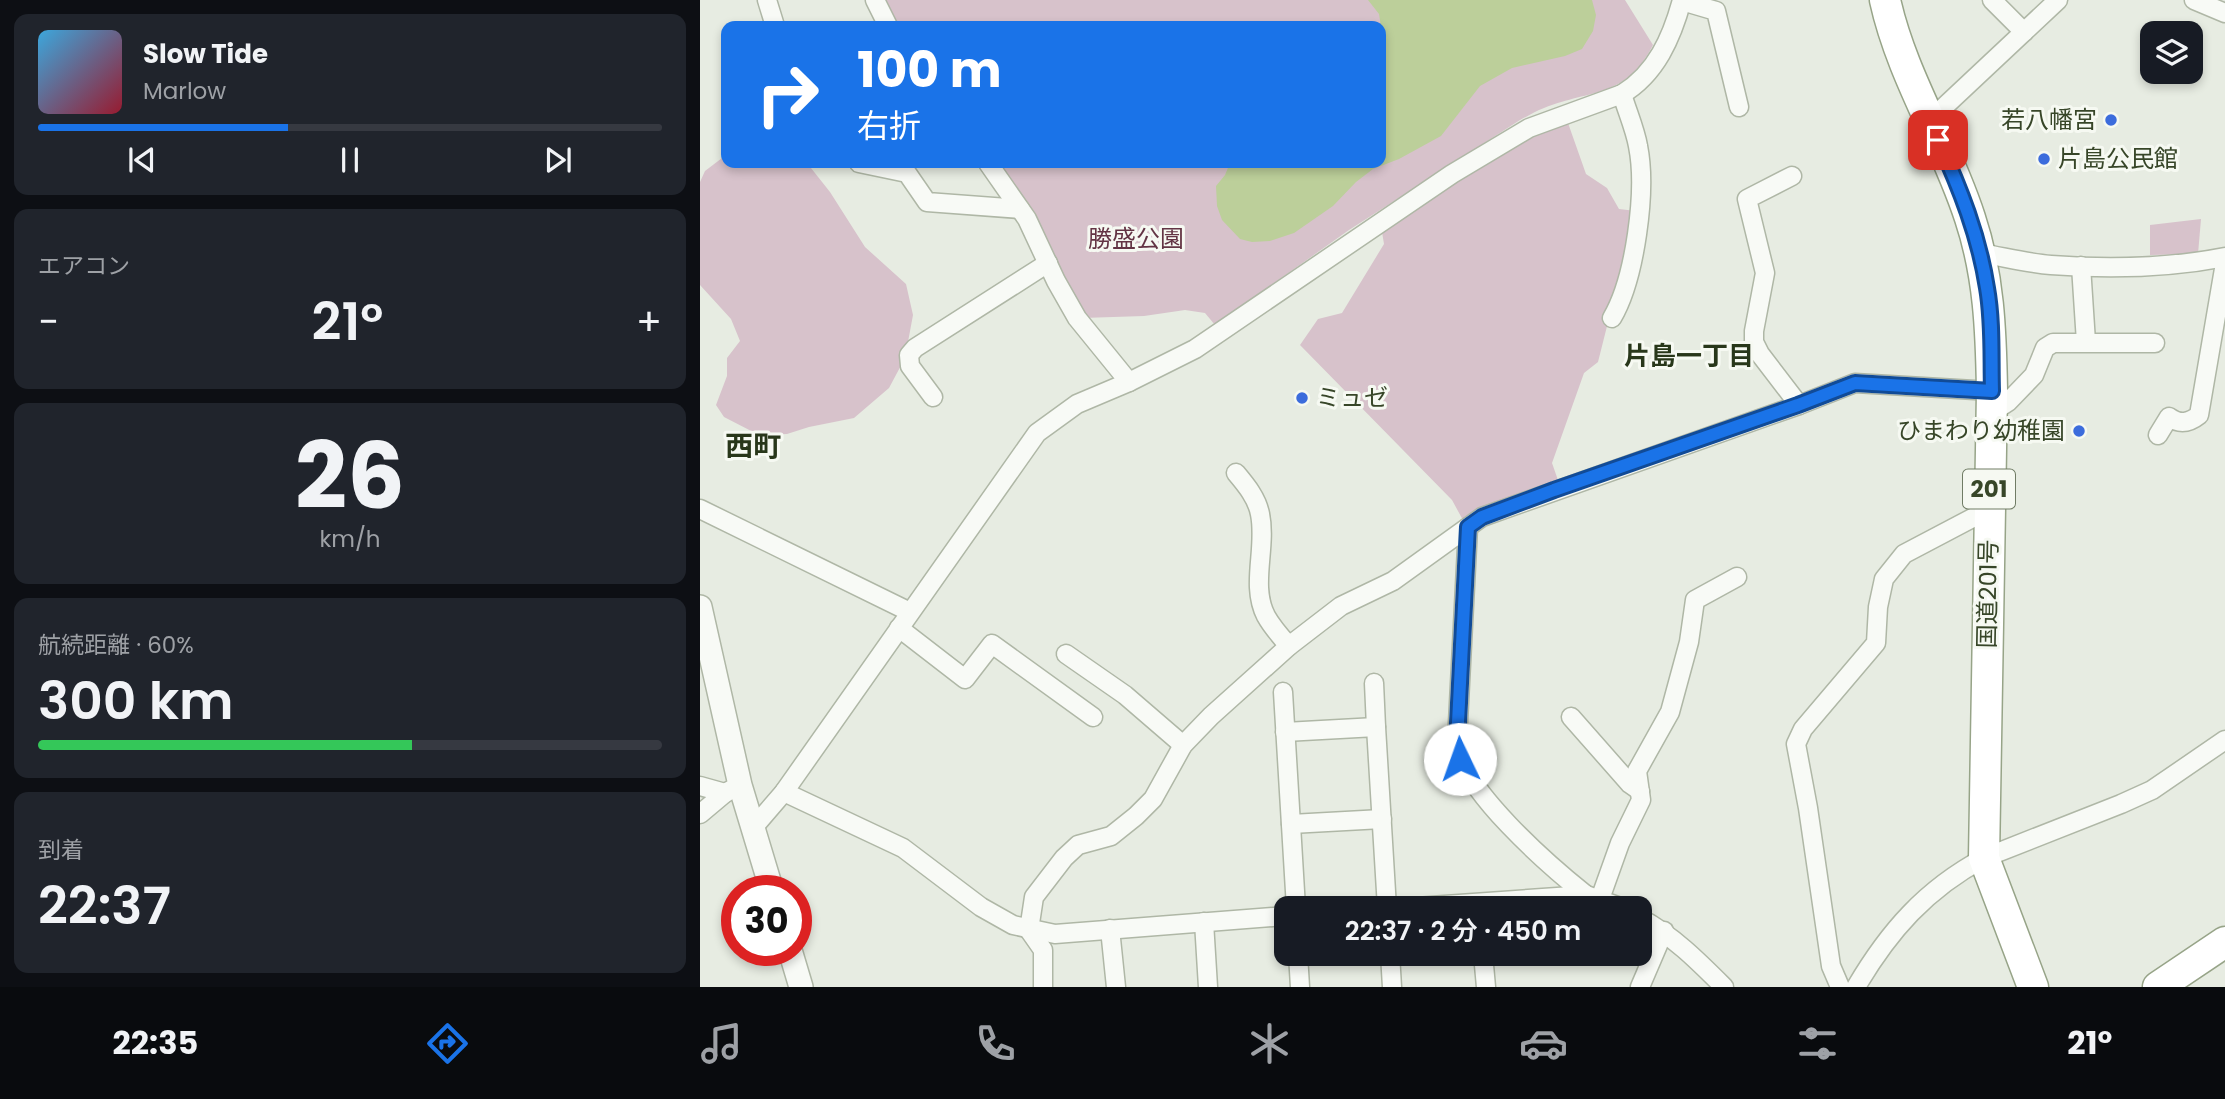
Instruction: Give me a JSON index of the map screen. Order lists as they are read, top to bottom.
{
  "streets": {
    "highway": ["201", "国道201号"]
  },
  "districts": ["片島一丁目", "西町"],
  "parks": ["勝盛公園"],
  "places": [
    "若八幡宮",
    "片島公民館",
    "ミュゼ",
    "ひまわり幼稚園"
  ],
  "page": {
    "turn": ["100 m", "右折"],
    "song": ["Slow Tide", "Marlow"],
    "tile": [
      "エアコン",
      ["26", "km/h"],
      ["航続距離 · 60%", "300 km"],
      ["到着", "22:37"]
    ],
    "heat": ["−", "21°", "+"],
    "limit": "30",
    "trip": "22:37 · 2 分 · 450 m",
    "tabs": ["22:35", "21°"]
  }
}
